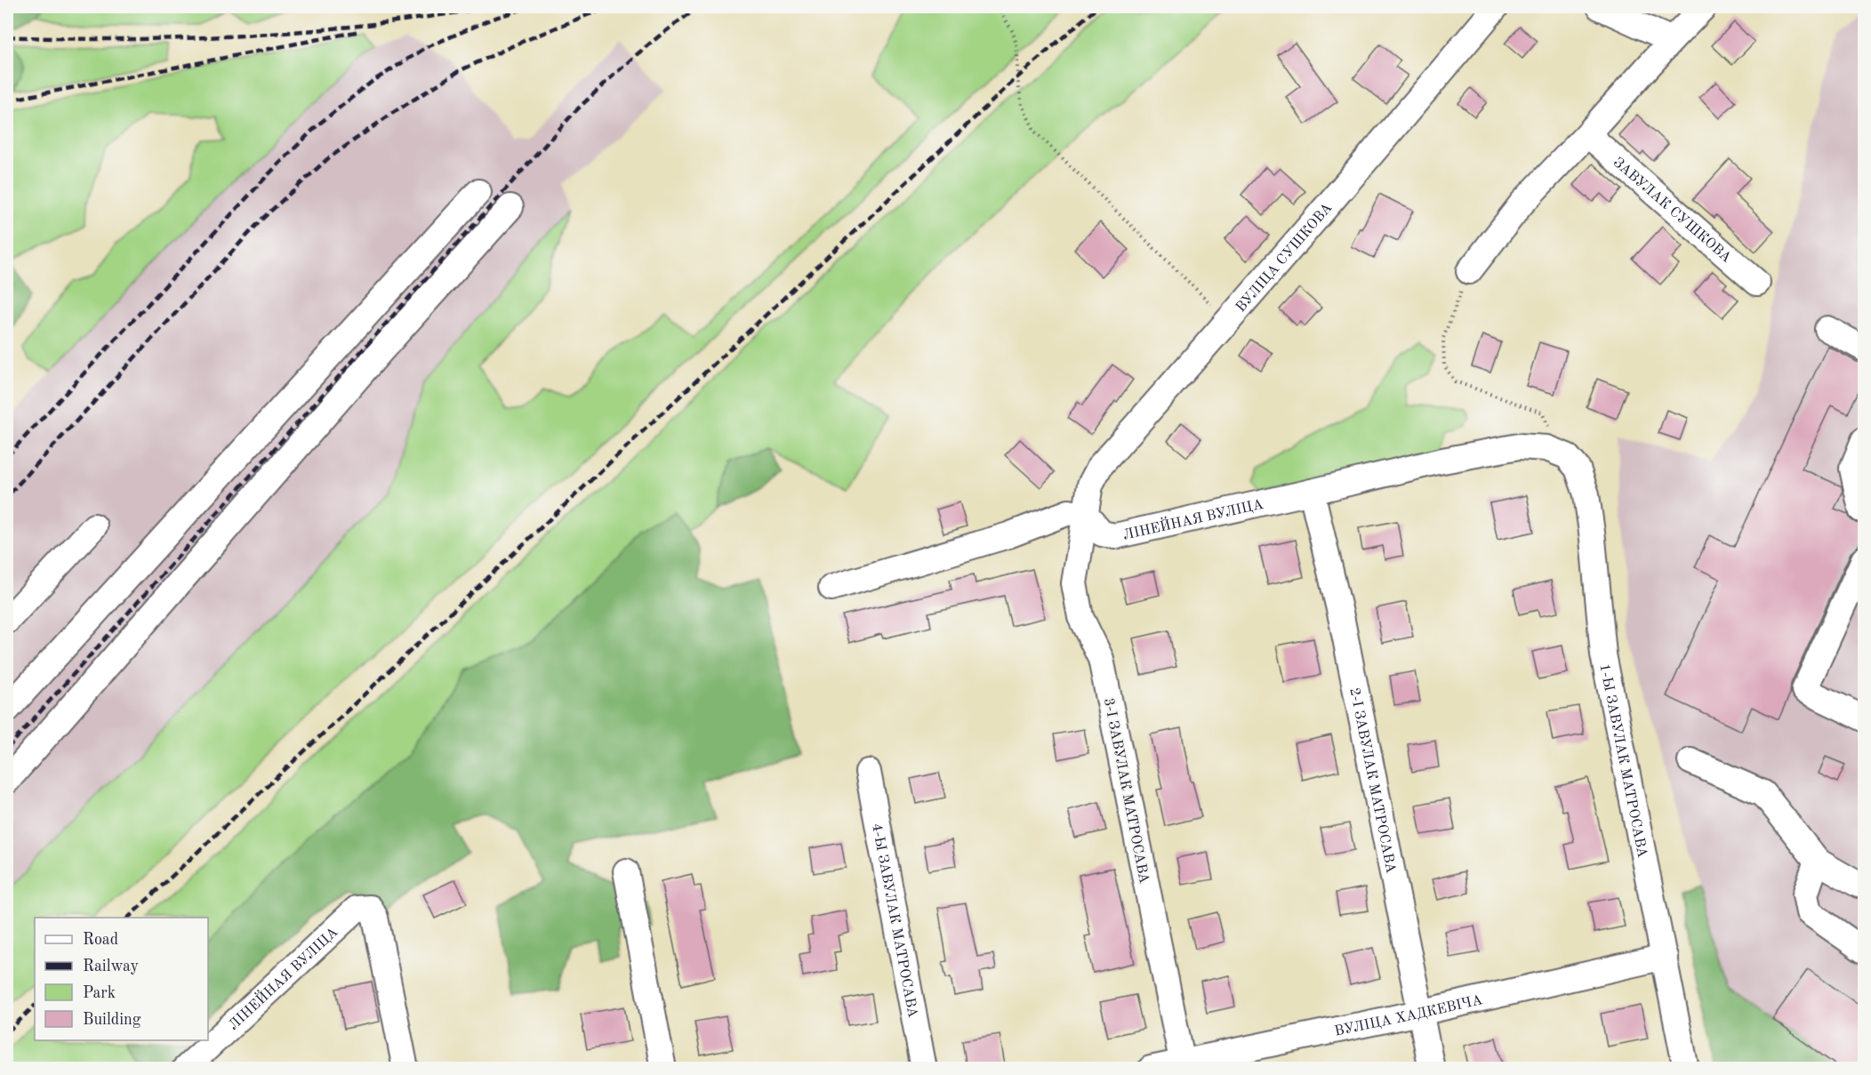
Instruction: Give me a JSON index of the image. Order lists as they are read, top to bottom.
{
  "streets": {
    "street": [
      "ЗАВУЛАК СУШКОВА",
      "ВУЛІЦА СУШКОВА",
      "ЛІНЕЙНАЯ ВУЛІЦА",
      "1-Ы ЗАВУЛАК МАТРОСАВА",
      "2-І ЗАВУЛАК МАТРОСАВА",
      "3-І ЗАВУЛАК МАТРОСАВА",
      "4-Ы ЗАВУЛАК МАТРОСАВА",
      "ВУЛІЦА ХАДКЕВІЧА"
    ]
  },
  "crossings": [
    ["ВУЛІЦА СУШКОВА", "ЛІНЕЙНАЯ ВУЛІЦА"],
    ["ВУЛІЦА СУШКОВА", "3-І ЗАВУЛАК МАТРОСАВА"],
    ["ЛІНЕЙНАЯ ВУЛІЦА", "1-Ы ЗАВУЛАК МАТРОСАВА"],
    ["ЛІНЕЙНАЯ ВУЛІЦА", "2-І ЗАВУЛАК МАТРОСАВА"],
    ["ЛІНЕЙНАЯ ВУЛІЦА", "3-І ЗАВУЛАК МАТРОСАВА"],
    ["1-Ы ЗАВУЛАК МАТРОСАВА", "ВУЛІЦА ХАДКЕВІЧА"],
    ["2-І ЗАВУЛАК МАТРОСАВА", "ВУЛІЦА ХАДКЕВІЧА"],
    ["3-І ЗАВУЛАК МАТРОСАВА", "ВУЛІЦА ХАДКЕВІЧА"]
  ],
  "legend": [
    "Road",
    "Railway",
    "Park",
    "Building"
  ]
}
